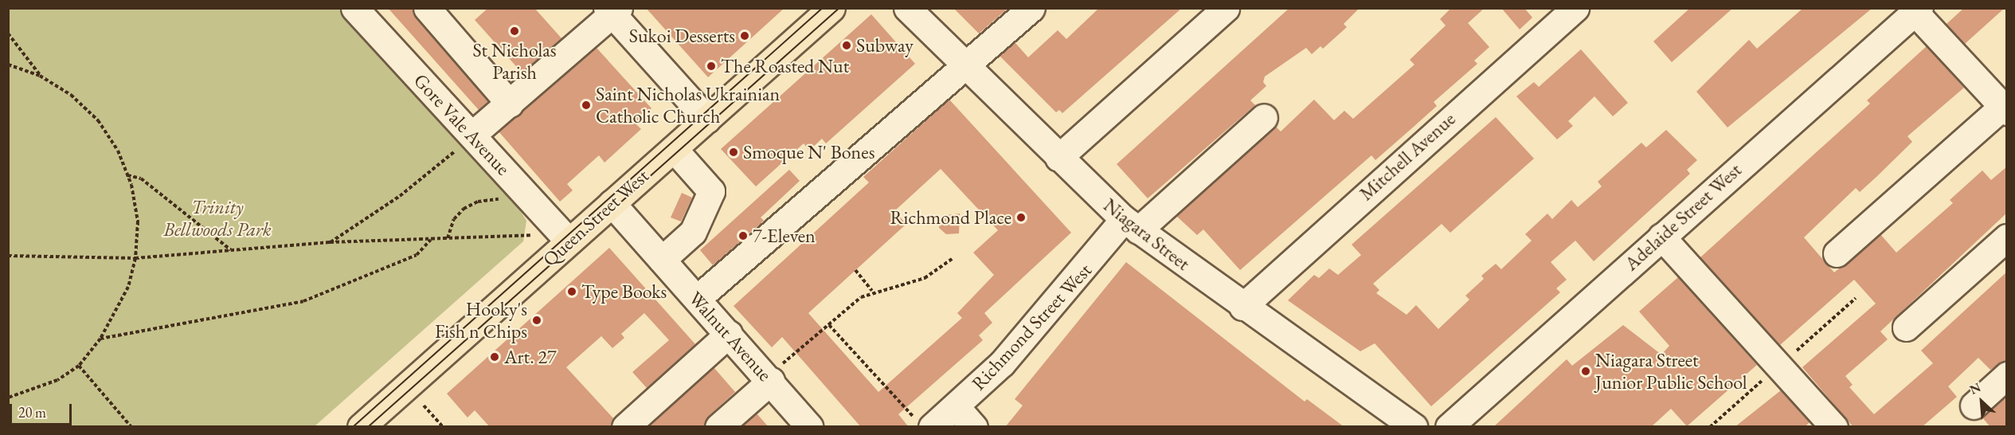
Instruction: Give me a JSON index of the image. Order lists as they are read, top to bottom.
{
  "streets": {
    "main road": ["Queen Street West"],
    "street": [
      "Gore Vale Avenue",
      "Mitchell Avenue",
      "Adelaide Street West",
      "Niagara Street",
      "Richmond Street West",
      "Walnut Avenue"
    ]
  },
  "crossings": [
    ["Gore Vale Avenue", "Queen Street West"],
    ["Mitchell Avenue", "Niagara Street"],
    ["Queen Street West", "Walnut Avenue"],
    ["Niagara Street", "Richmond Street West"]
  ],
  "parks": ["Trinity Bellwoods Park"],
  "places": [
    "St Nicholas Parish",
    "Sukoi Desserts",
    "Subway",
    "The Roasted Nut",
    "Saint Nicholas Ukrainian Catholic Church",
    "Smoque N' Bones",
    "Richmond Place",
    "7-Eleven",
    "Type Books",
    "Hooky's Fish n Chips",
    "Art. 27",
    "Niagara Street Junior Public School"
  ],
  "scale_bar": "20 m",
  "north": "top left"
}
